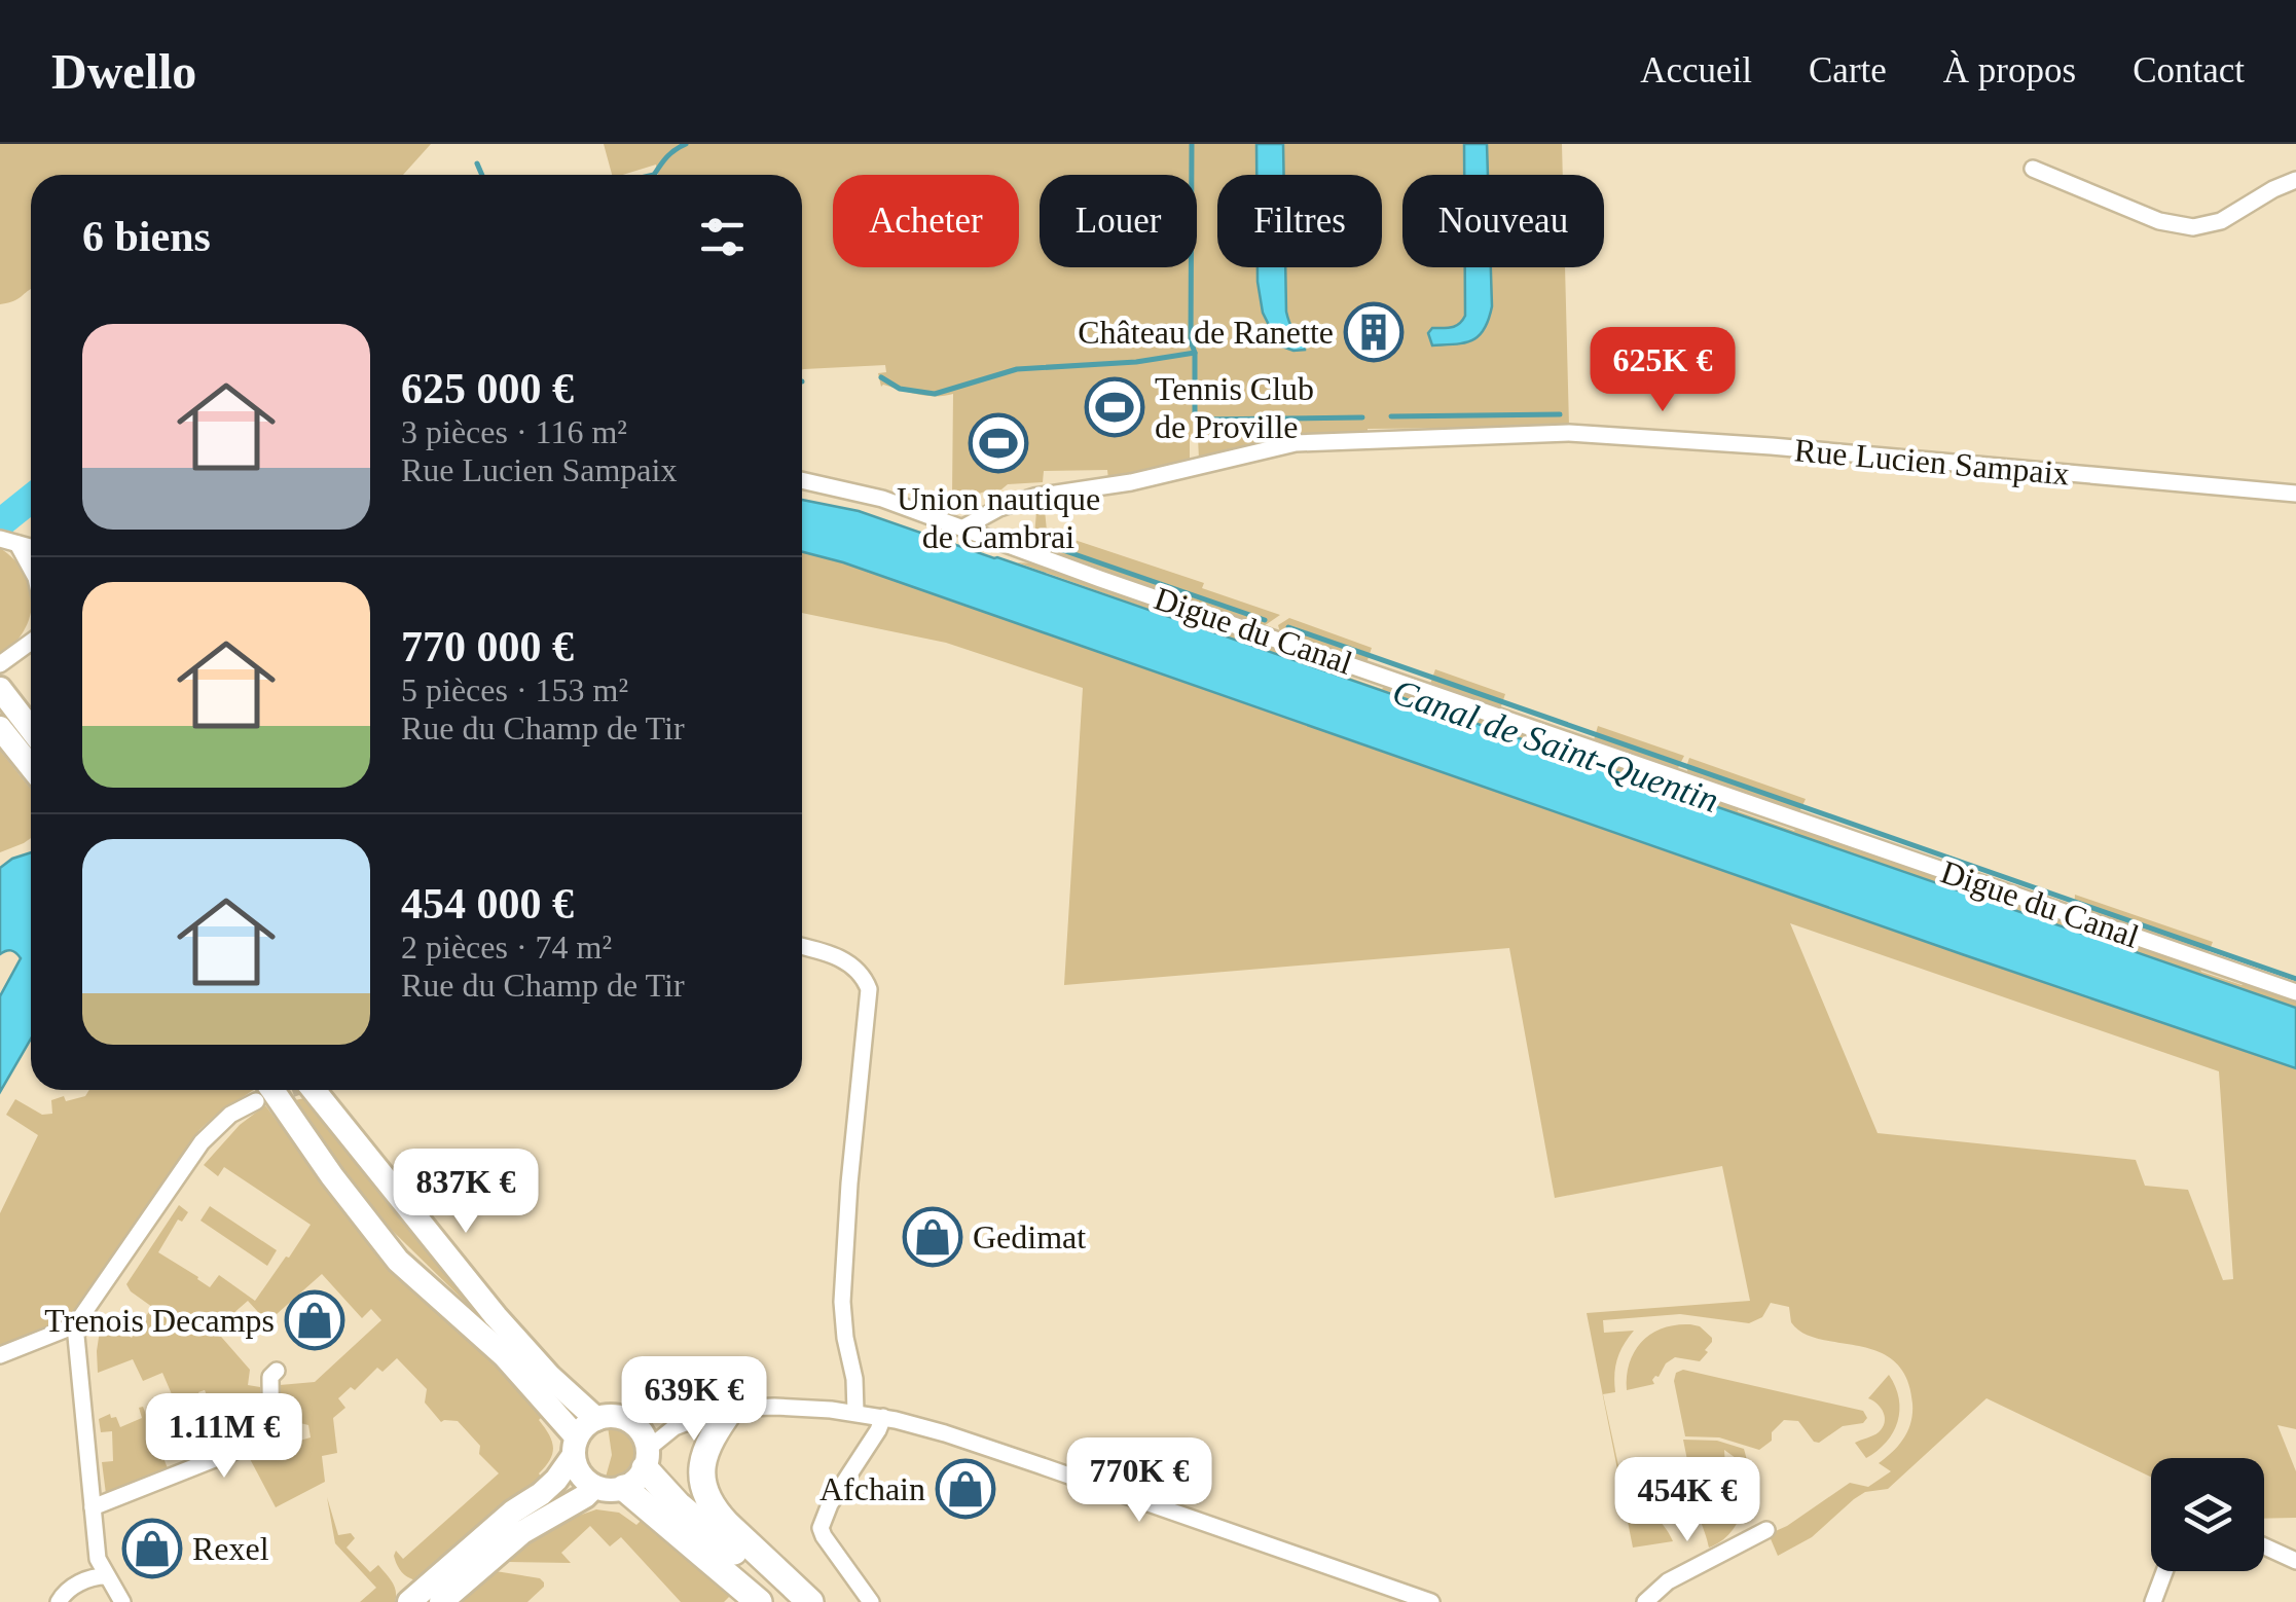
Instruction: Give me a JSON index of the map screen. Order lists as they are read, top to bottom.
{
  "streets": {
    "street": ["Rue Lucien Sampaix", "Digue du Canal"]
  },
  "crossings": [
    ["Rue Lucien Sampaix", "Digue du Canal"]
  ],
  "water": ["Canal de Saint-Quentin"],
  "places": {
    "building": ["Château de Ranette"],
    "sports": ["Tennis Club de Proville", "Union nautique de Cambrai"],
    "shop": [
      "Gedimat",
      "Trenois Decamps",
      "Afchain",
      "Rexel"
    ]
  },
  "page": {
    "header": "Dwello",
    "nav": [
      "Accueil",
      "Carte",
      "À propos",
      "Contact"
    ],
    "chip": [
      "Acheter",
      "Louer",
      "Filtres",
      "Nouveau"
    ],
    "heading": "6 biens",
    "list": [
      {
        "name": "625 000 €",
        "note": "3 pièces · 116 m² · Rue Lucien Sampaix"
      },
      {
        "name": "770 000 €",
        "note": "5 pièces · 153 m² · Rue du Champ de Tir"
      },
      {
        "name": "454 000 €",
        "note": "2 pièces · 74 m² · Rue du Champ de Tir"
      }
    ],
    "price": [
      "625K €",
      "837K €",
      "639K €",
      "1.11M €",
      "770K €",
      "454K €"
    ]
  }
}
